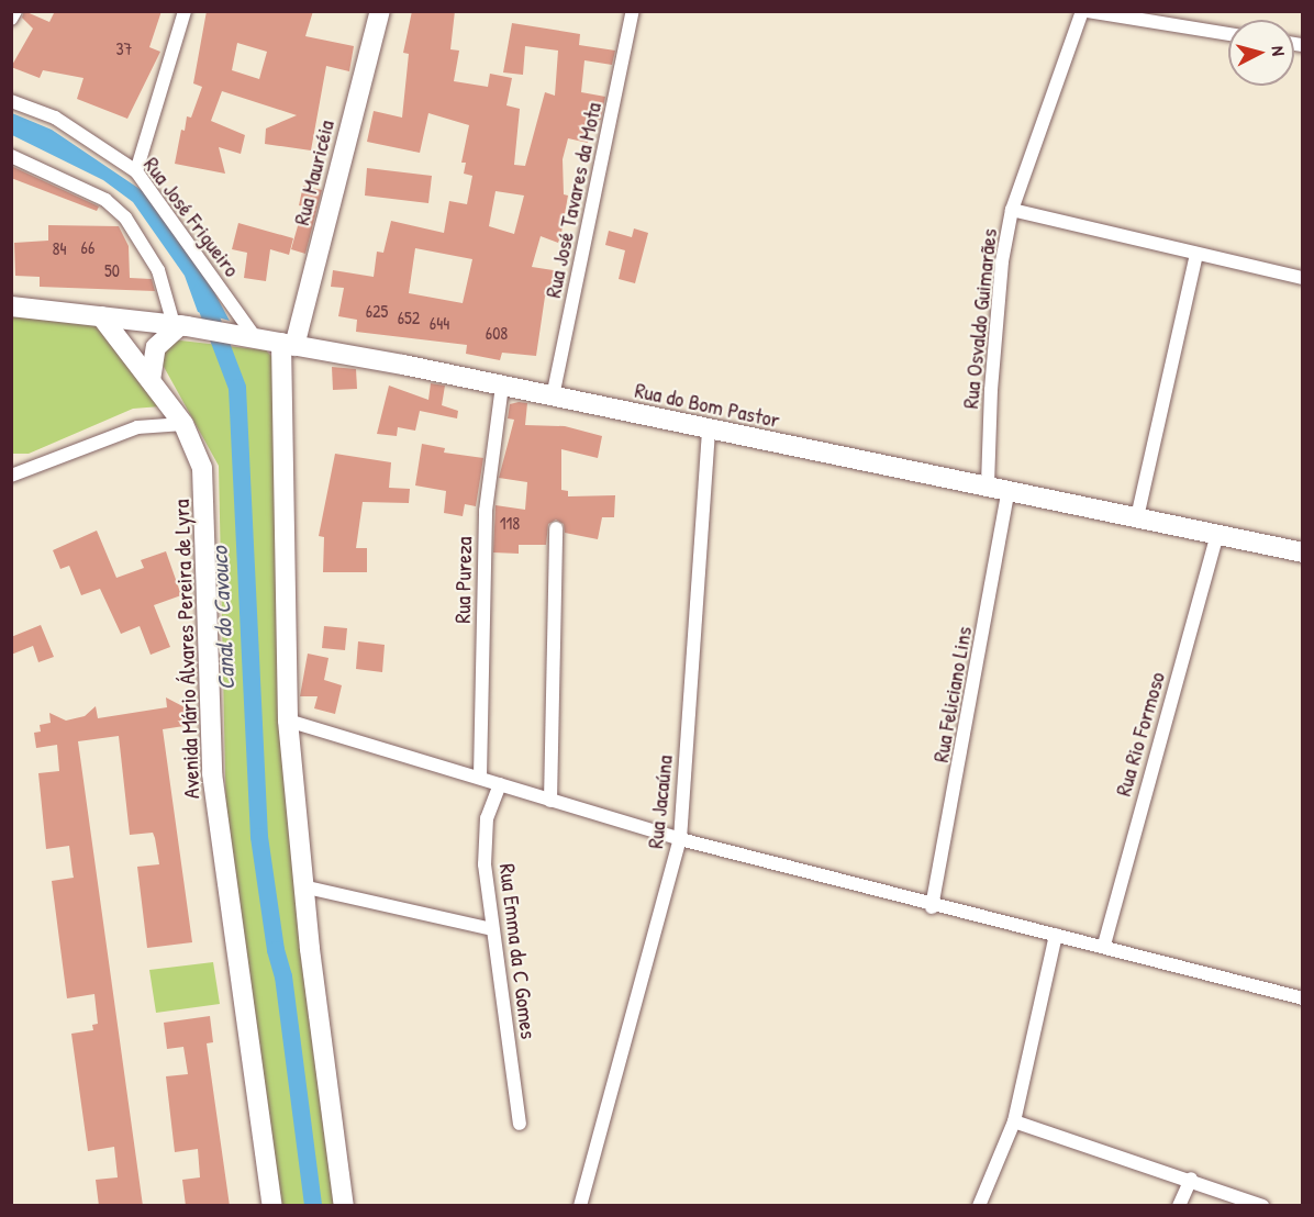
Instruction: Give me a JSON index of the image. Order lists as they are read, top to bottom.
{
  "streets": {
    "street": [
      "Rua Mauricéia",
      "Rua José Tavares da Mota",
      "Rua José Frigueiro",
      "Rua Osvaldo Guimarães",
      "Rua do Bom Pastor",
      "Rua Pureza",
      "Avenida Mário Álvares Pereira de Lyra",
      "Rua Feliciano Lins",
      "Rua Rio Formoso",
      "Rua Jacaúna",
      "Rua Emma da C Gomes"
    ]
  },
  "crossings": [
    ["Rua Mauricéia", "Rua do Bom Pastor"],
    ["Rua José Tavares da Mota", "Rua do Bom Pastor"],
    ["Rua José Frigueiro", "Rua do Bom Pastor"],
    ["Rua Osvaldo Guimarães", "Rua do Bom Pastor"],
    ["Rua do Bom Pastor", "Rua Pureza"],
    ["Rua do Bom Pastor", "Avenida Mário Álvares Pereira de Lyra"],
    ["Rua do Bom Pastor", "Rua Feliciano Lins"],
    ["Rua do Bom Pastor", "Rua Rio Formoso"],
    ["Rua do Bom Pastor", "Rua Jacaúna"]
  ],
  "water": ["Canal do Cavouco"],
  "house_numbers": [
    "37",
    "66",
    "84",
    "50",
    "625",
    "652",
    "644",
    "608",
    "118"
  ],
  "north": "right"
}
